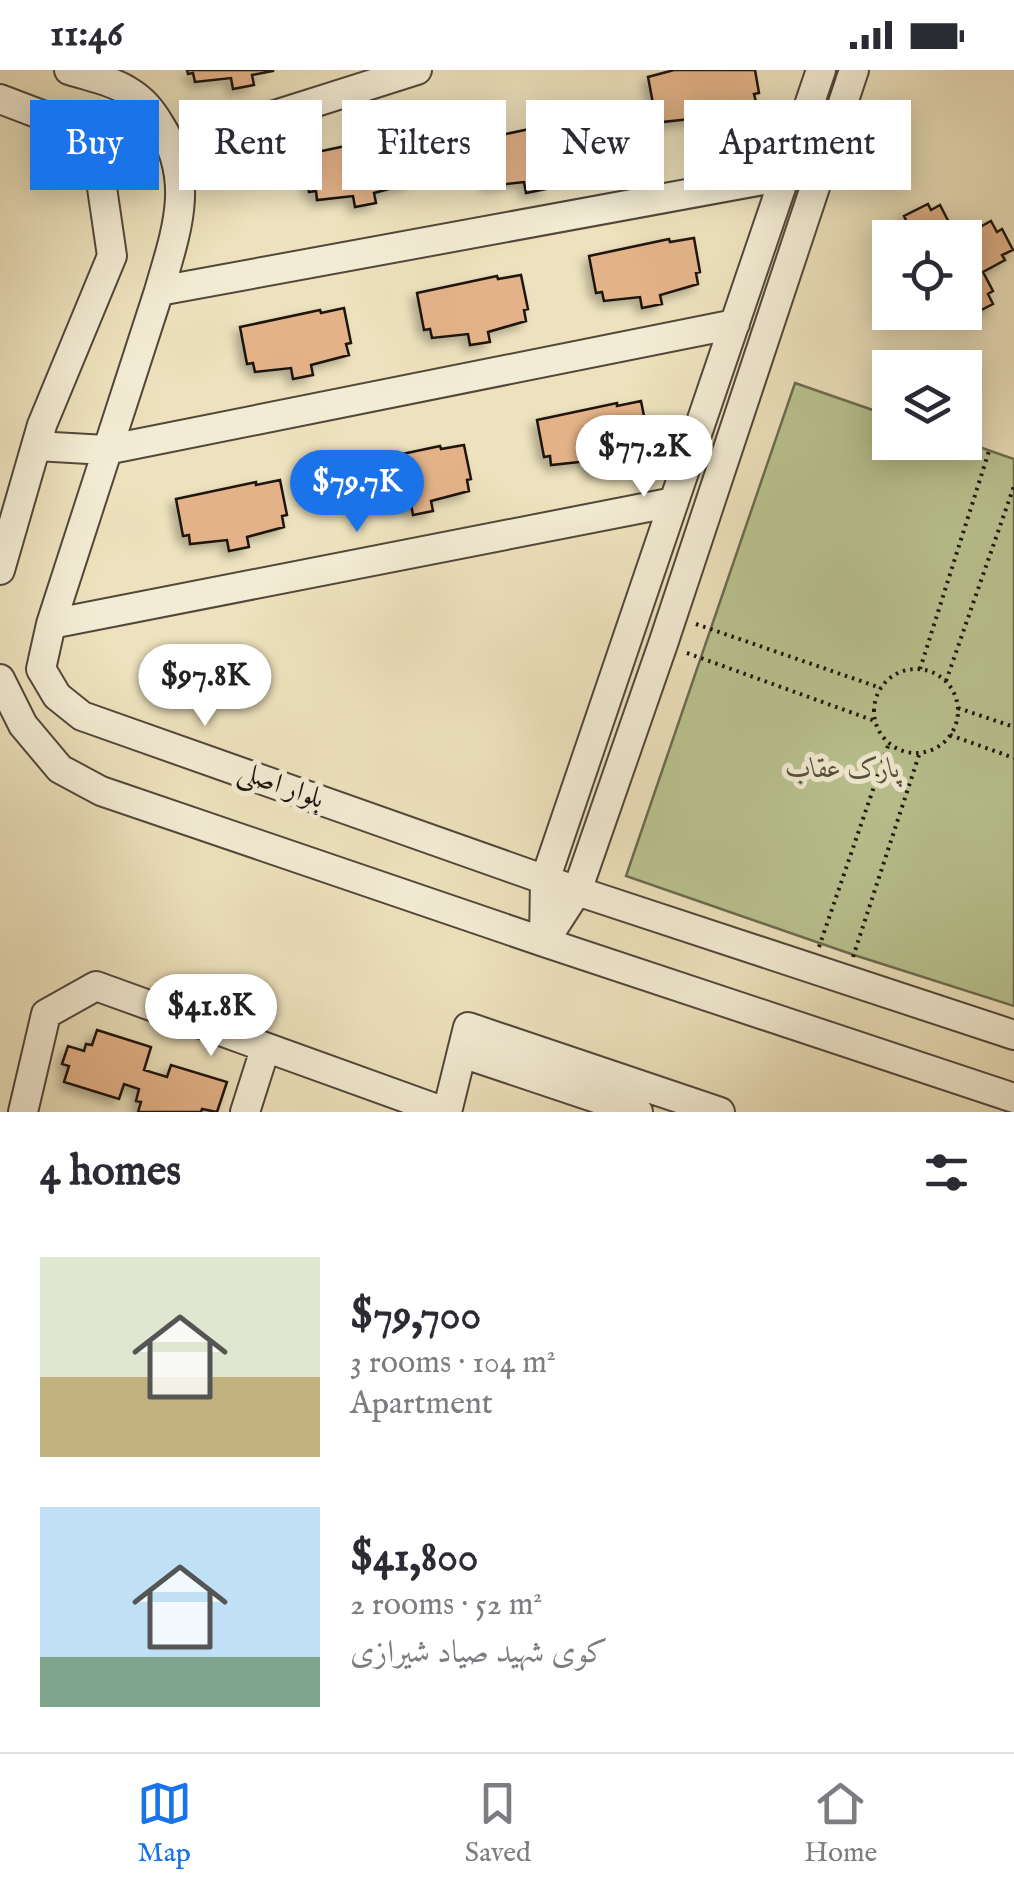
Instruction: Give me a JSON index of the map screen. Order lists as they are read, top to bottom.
{
  "streets": {
    "street": ["بلوار اصلی"]
  },
  "parks": ["پارک عقاب"],
  "page": {
    "status": "11:46",
    "chip": [
      "Buy",
      "Rent",
      "Filters",
      "New",
      "Apartment"
    ],
    "price": [
      "$77.2K",
      "$79.7K",
      "$97.8K",
      "$41.8K"
    ],
    "heading": "4 homes",
    "list": [
      {
        "name": "$79,700",
        "note": "3 rooms · 104 m² · Apartment"
      },
      {
        "name": "$41,800",
        "note": "2 rooms · 52 m² · کوی شهید صیاد شیرازی"
      }
    ],
    "tabs": ["Map", "Saved", "Home"]
  }
}
